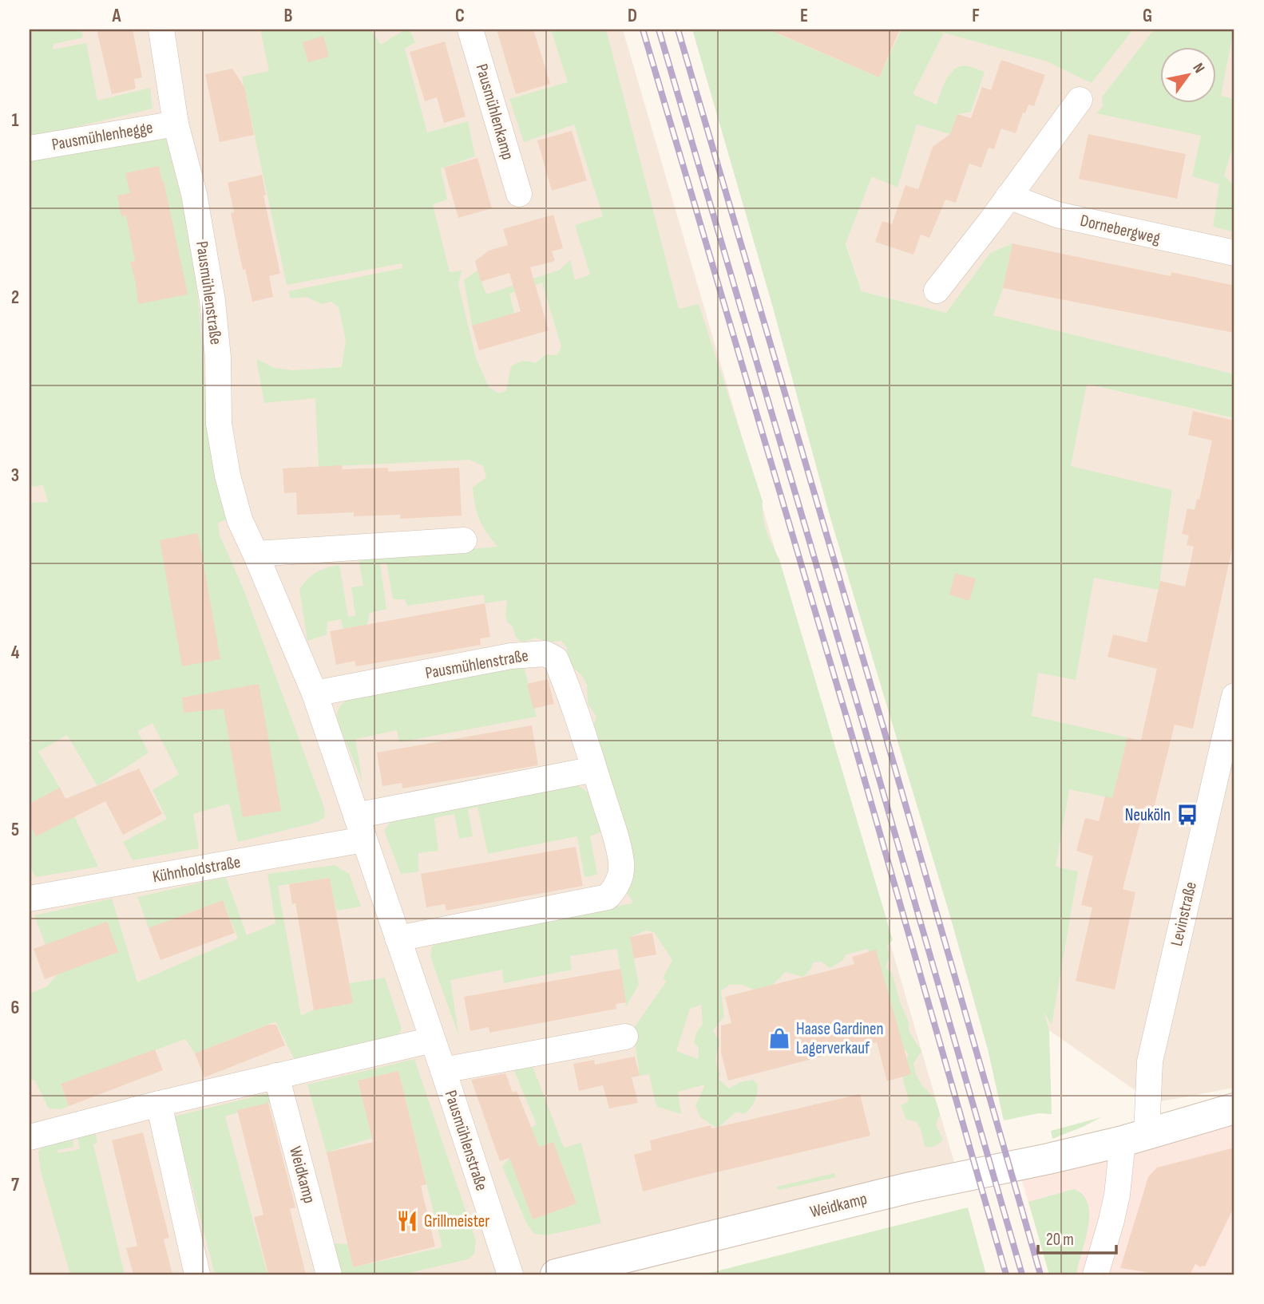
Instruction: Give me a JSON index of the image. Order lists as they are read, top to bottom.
{
  "streets": {
    "street": [
      "Pausmühlenkamp",
      "Pausmühlenhegge",
      "Dornebergweg",
      "Pausmühlenstraße",
      "Kühnholdstraße",
      "Levinstraße",
      "Weidkamp"
    ]
  },
  "crossings": [
    ["Pausmühlenhegge", "Pausmühlenstraße"],
    ["Pausmühlenstraße", "Kühnholdstraße"],
    ["Levinstraße", "Weidkamp"]
  ],
  "places": {
    "bus stop": ["Neuköln"],
    "shop": ["Haase Gardinen Lagerverkauf"],
    "restaurant": ["Grillmeister"]
  },
  "scale_bar": "20 m",
  "north": "top right",
  "grid": {
    "columns": [
      "A",
      "B",
      "C",
      "D",
      "E",
      "F",
      "G"
    ],
    "rows": [
      "1",
      "2",
      "3",
      "4",
      "5",
      "6",
      "7"
    ]
  }
}
